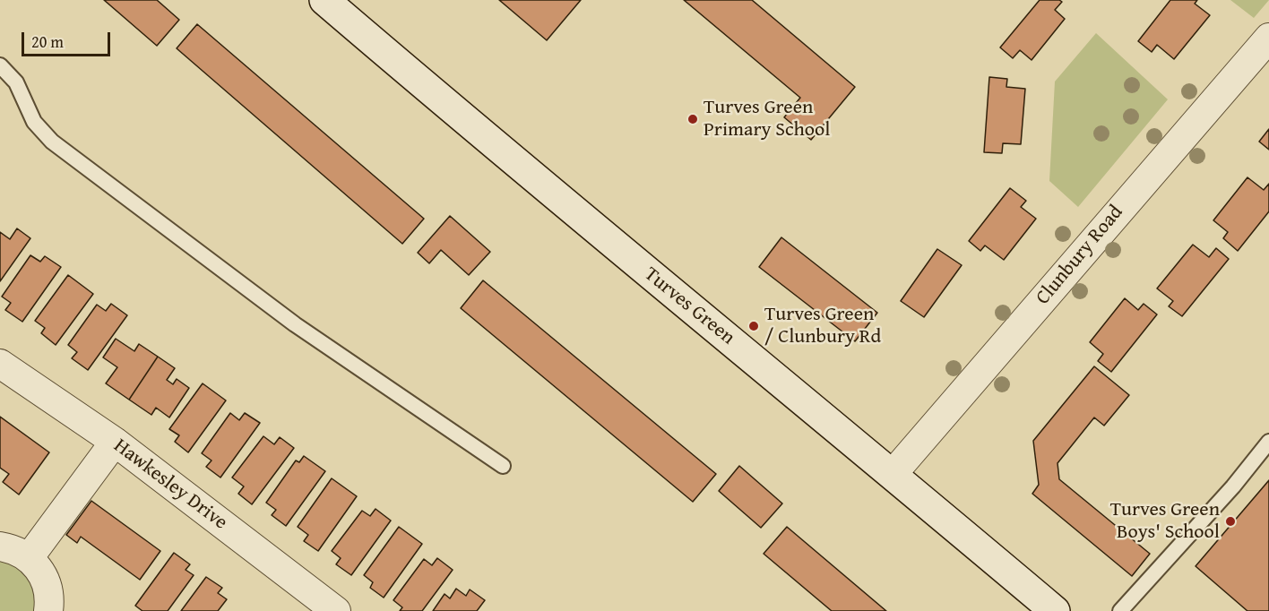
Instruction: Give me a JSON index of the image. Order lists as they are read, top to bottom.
{
  "streets": {
    "street": ["Clunbury Road", "Turves Green", "Hawkesley Drive"]
  },
  "crossings": [
    ["Clunbury Road", "Turves Green"]
  ],
  "places": ["Turves Green Primary School", "Turves Green / Clunbury Rd", "Turves Green Boys' School"],
  "scale_bar": "20 m"
}
